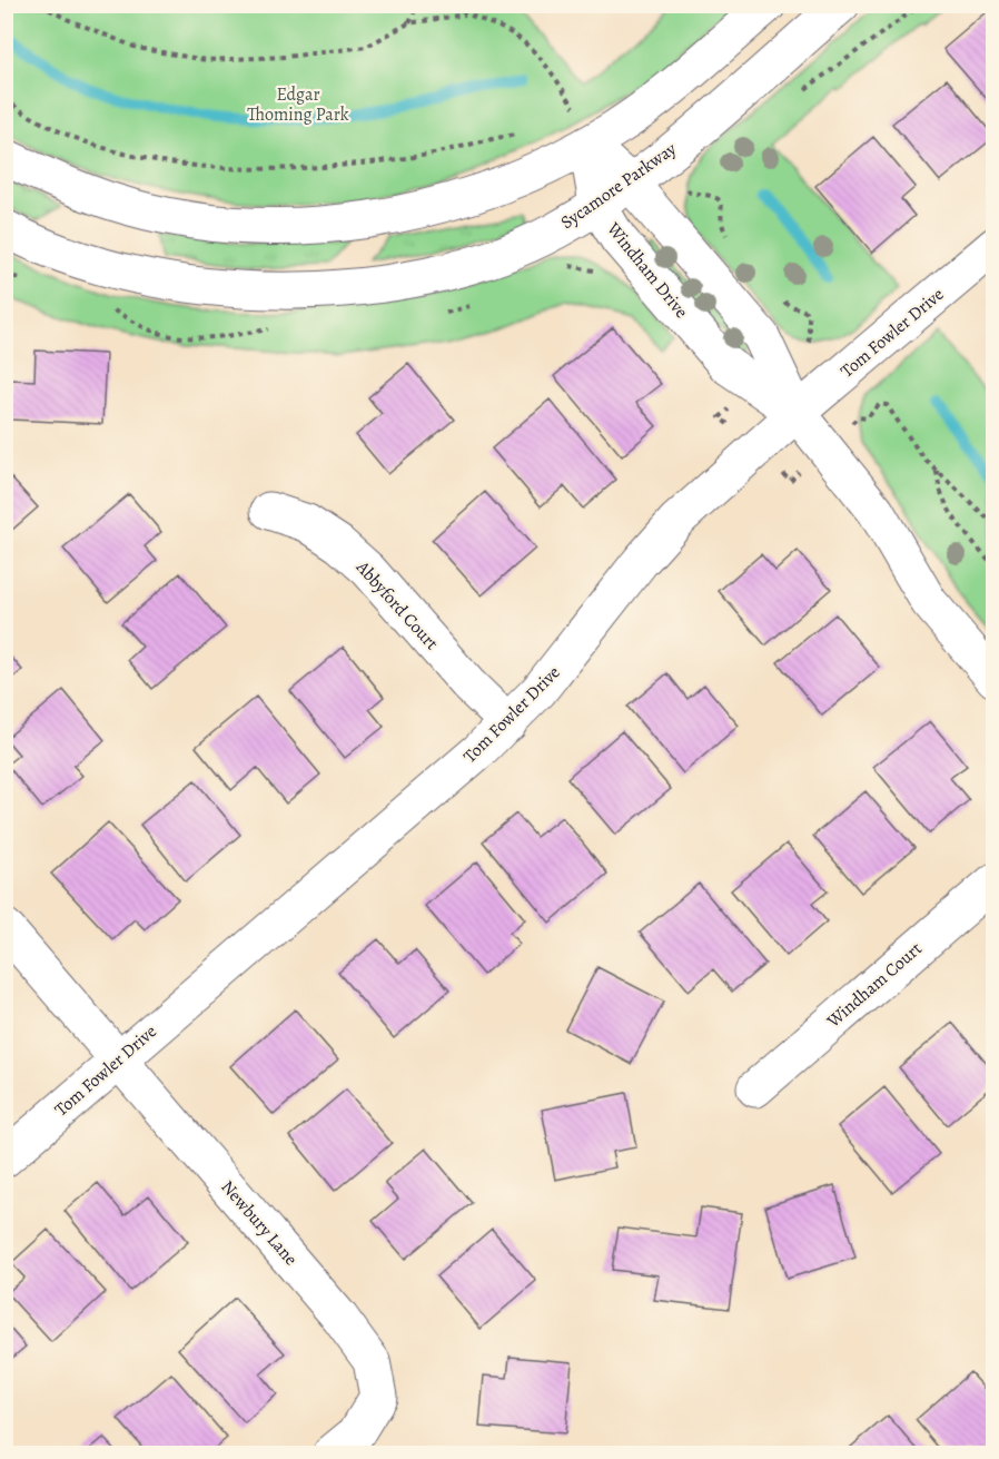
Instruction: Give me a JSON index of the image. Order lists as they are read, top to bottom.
{
  "streets": {
    "street": [
      "Sycamore Parkway",
      "Windham Drive",
      "Tom Fowler Drive",
      "Abbyford Court",
      "Windham Court",
      "Newbury Lane"
    ]
  },
  "crossings": [
    ["Sycamore Parkway", "Windham Drive"],
    ["Windham Drive", "Tom Fowler Drive"],
    ["Tom Fowler Drive", "Abbyford Court"],
    ["Tom Fowler Drive", "Newbury Lane"]
  ],
  "parks": ["Edgar Thoming Park"]
}
